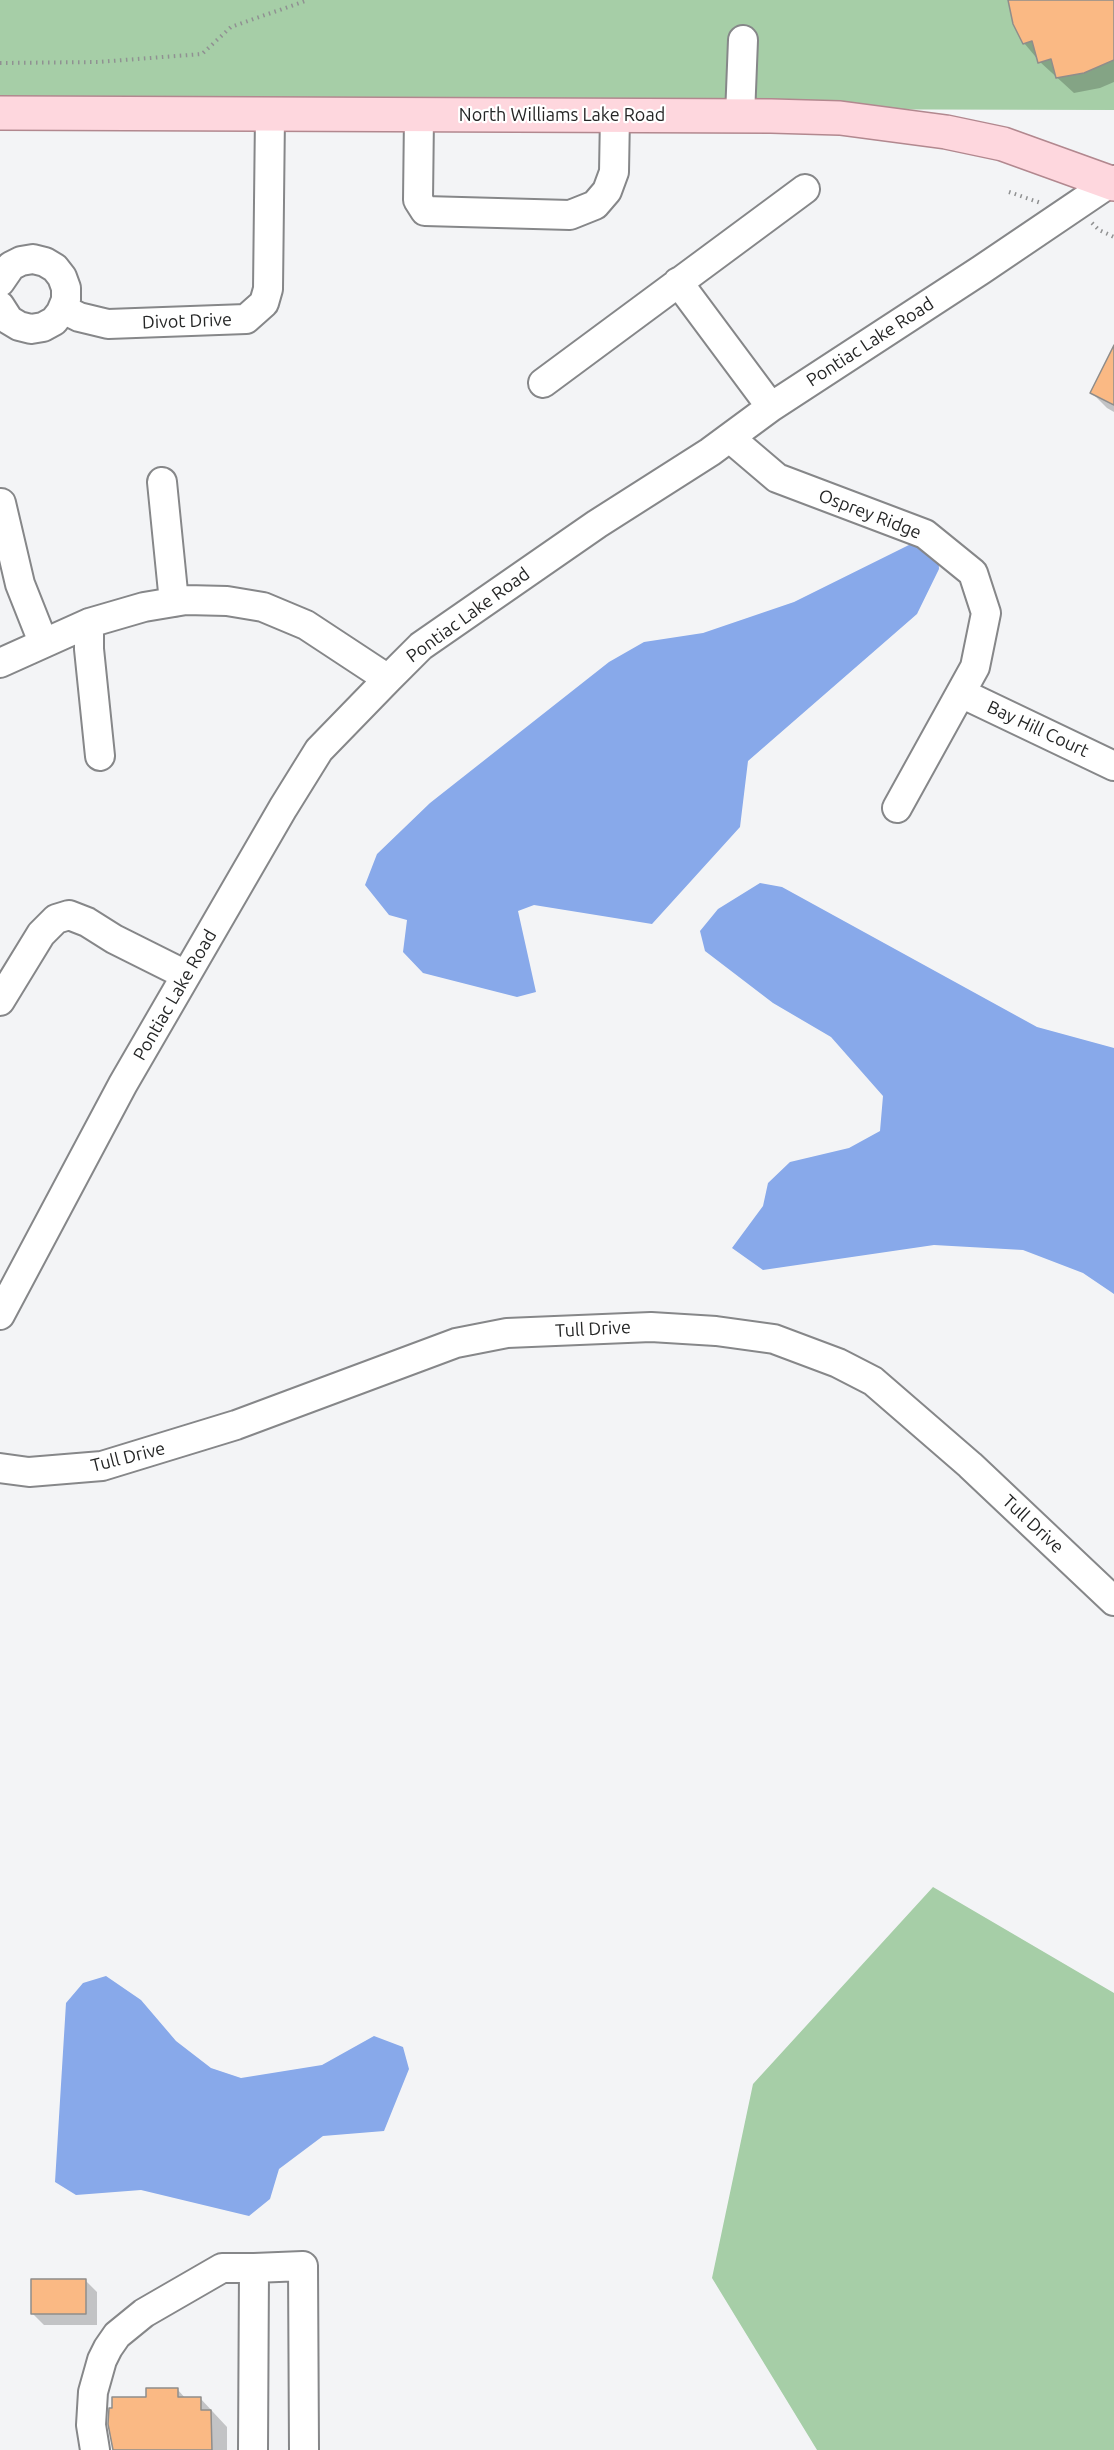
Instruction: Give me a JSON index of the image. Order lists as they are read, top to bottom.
{
  "streets": {
    "main road": ["North Williams Lake Road"],
    "street": [
      "Divot Drive",
      "Pontiac Lake Road",
      "Osprey Ridge",
      "Bay Hill Court",
      "Tull Drive"
    ]
  },
  "crossings": [
    ["North Williams Lake Road", "Divot Drive"],
    ["North Williams Lake Road", "Pontiac Lake Road"],
    ["Pontiac Lake Road", "Osprey Ridge"],
    ["Osprey Ridge", "Bay Hill Court"]
  ]
}
